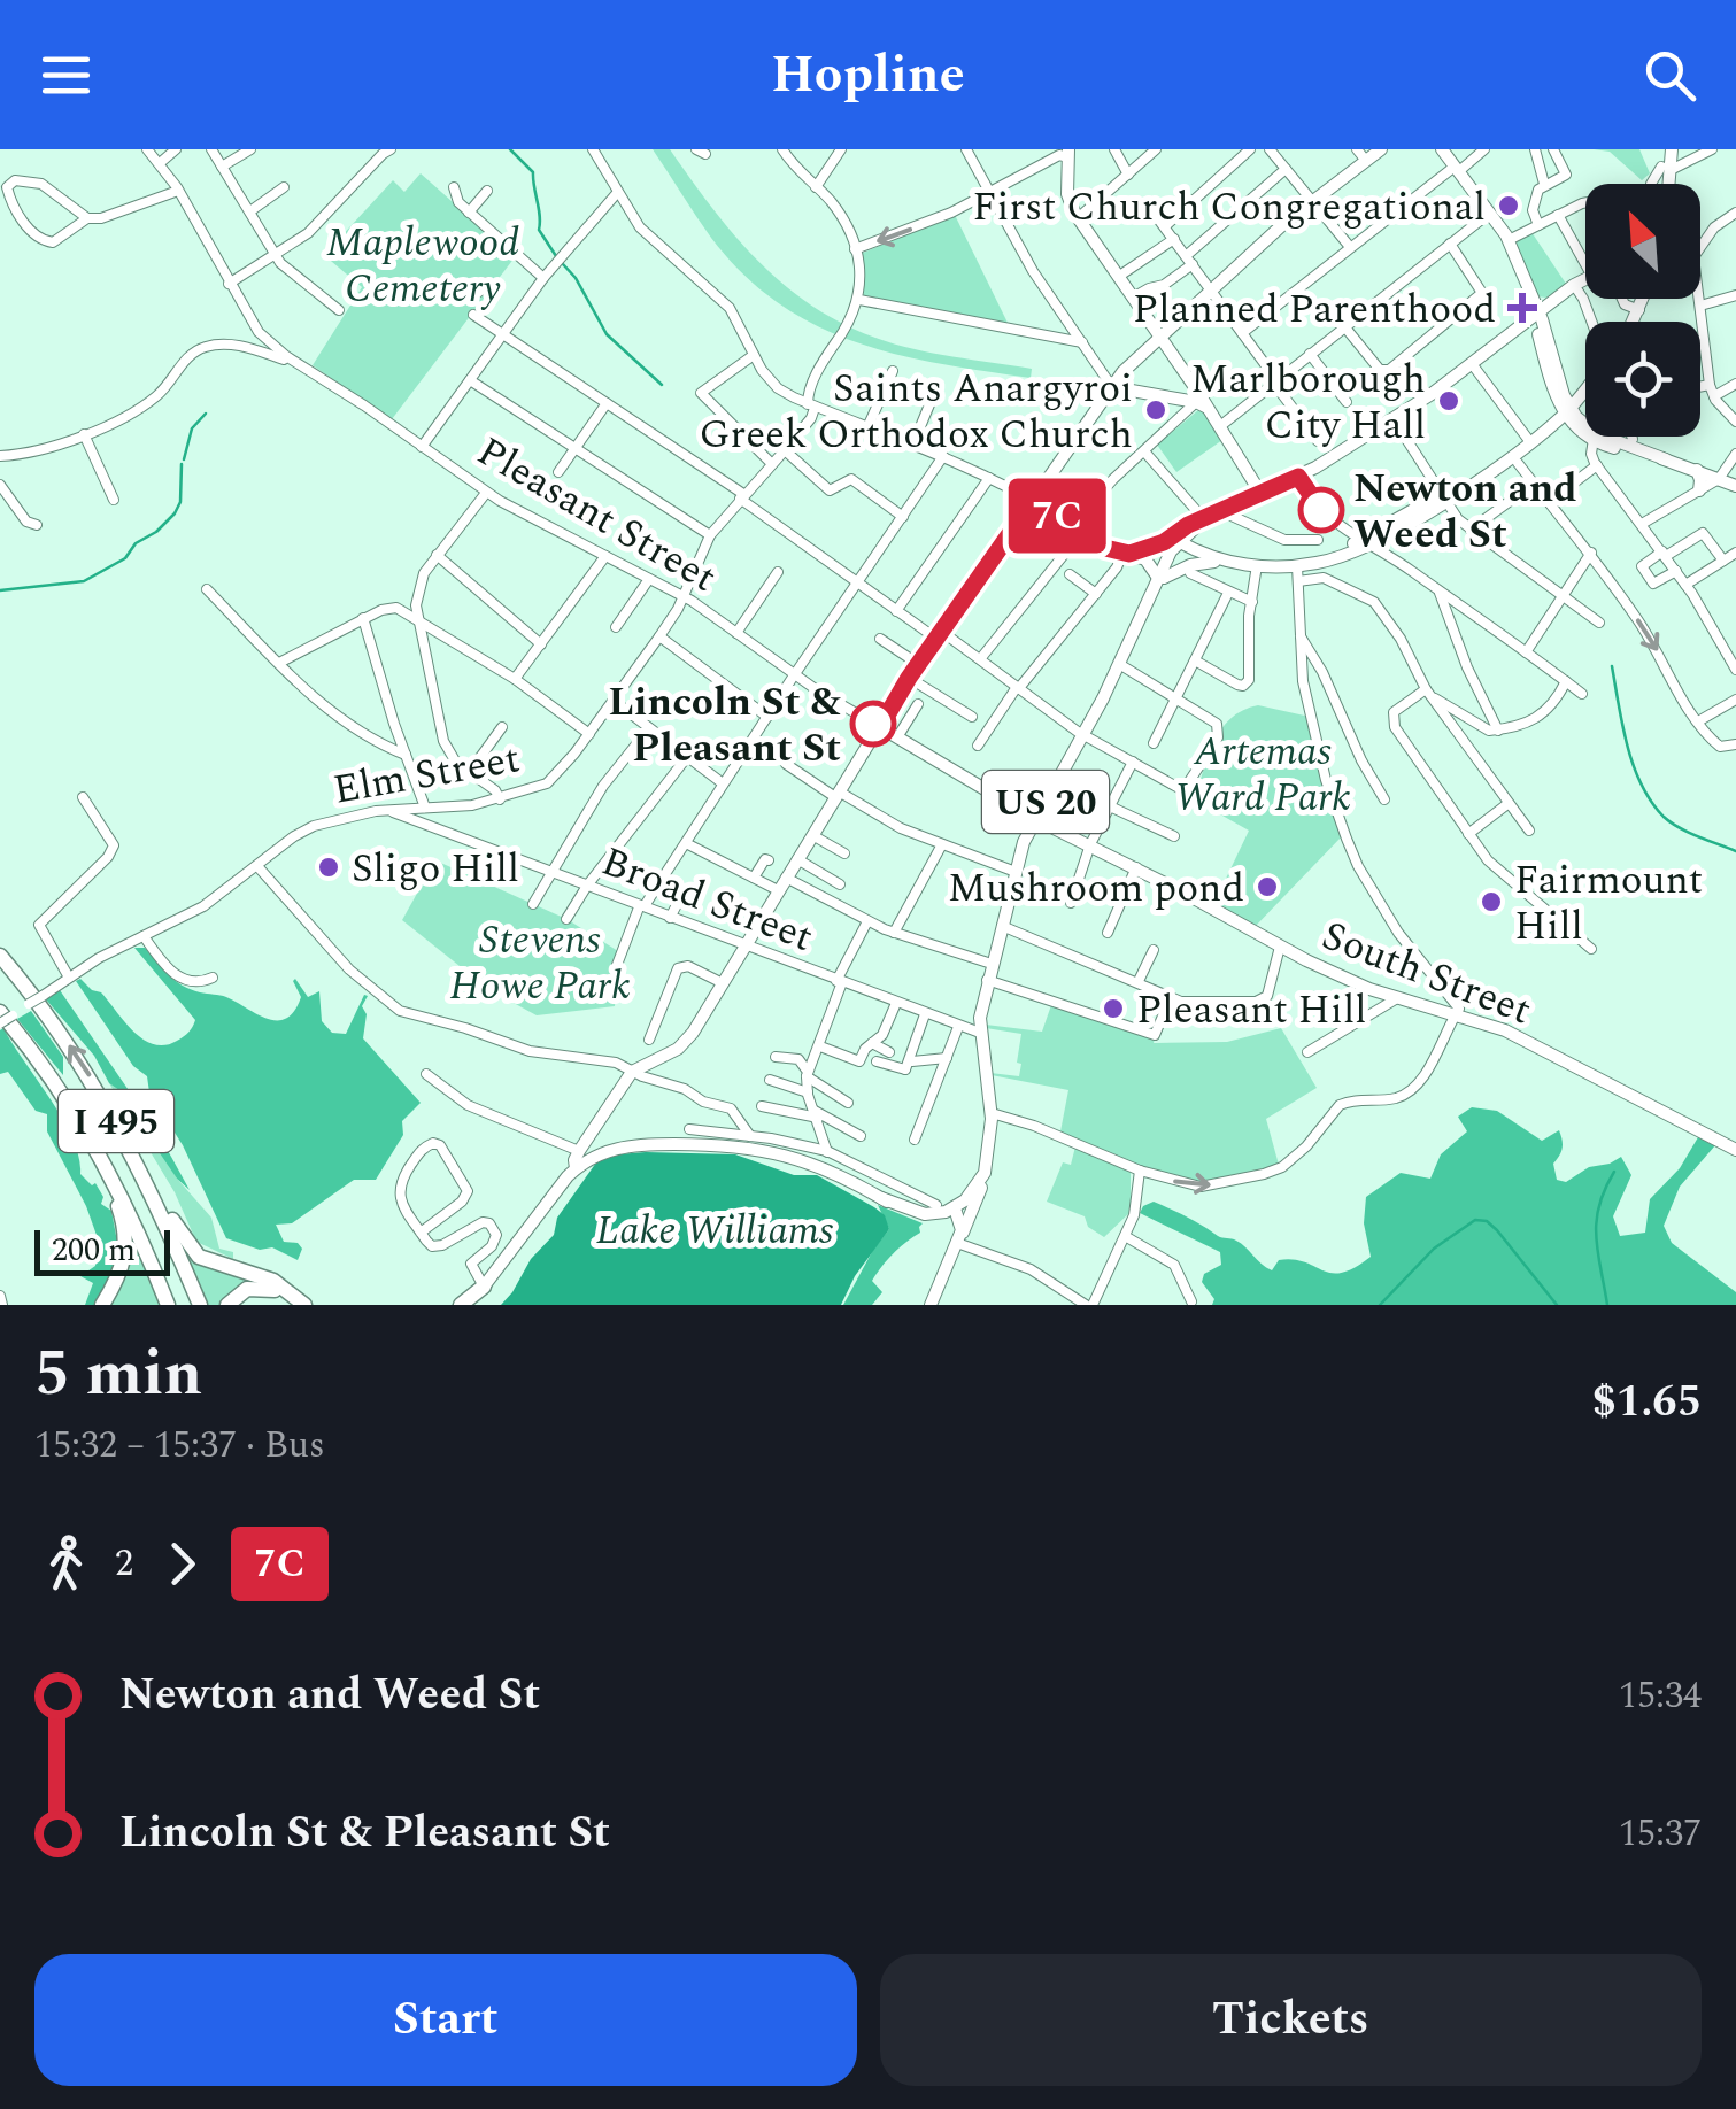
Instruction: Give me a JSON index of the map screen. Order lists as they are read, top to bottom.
{
  "streets": {
    "highway": ["I 495"],
    "main road": ["Pleasant Street", "US 20", "South Street"],
    "street": ["Elm Street", "Broad Street"]
  },
  "crossings": [
    ["Pleasant Street", "Elm Street"],
    ["Pleasant Street", "US 20"],
    ["Pleasant Street", "South Street"],
    ["Elm Street", "Broad Street"],
    ["Elm Street", "I 495"],
    ["US 20", "Broad Street"],
    ["US 20", "South Street"]
  ],
  "parks": [
    "Maplewood Cemetery",
    "Artemas Ward Park",
    "Stevens Howe Park",
    "Lake Williams"
  ],
  "places": {
    "other": [
      "First Church Congregational",
      "Marlborough City Hall",
      "Saints Anargyroi Greek Orthodox Church",
      "Newton and Weed St",
      "Lincoln St & Pleasant St",
      "Sligo Hill",
      "Mushroom pond",
      "Fairmount Hill",
      "Pleasant Hill"
    ],
    "health": ["Planned Parenthood"]
  },
  "lines": ["bus line 7C"],
  "scale_bar": "200 m",
  "north": "top left",
  "page": {
    "header": "Hopline",
    "on_map": "7C",
    "scale": "200 m",
    "heading": ["5 min", "15:32 – 15:37 · Bus", "$1.65"],
    "legs": ["2", "7C"],
    "list": [
      {
        "name": "Newton and Weed St",
        "value": "15:34"
      },
      {
        "name": "Lincoln St & Pleasant St",
        "value": "15:37"
      }
    ],
    "buttons": ["Start", "Tickets"]
  }
}
